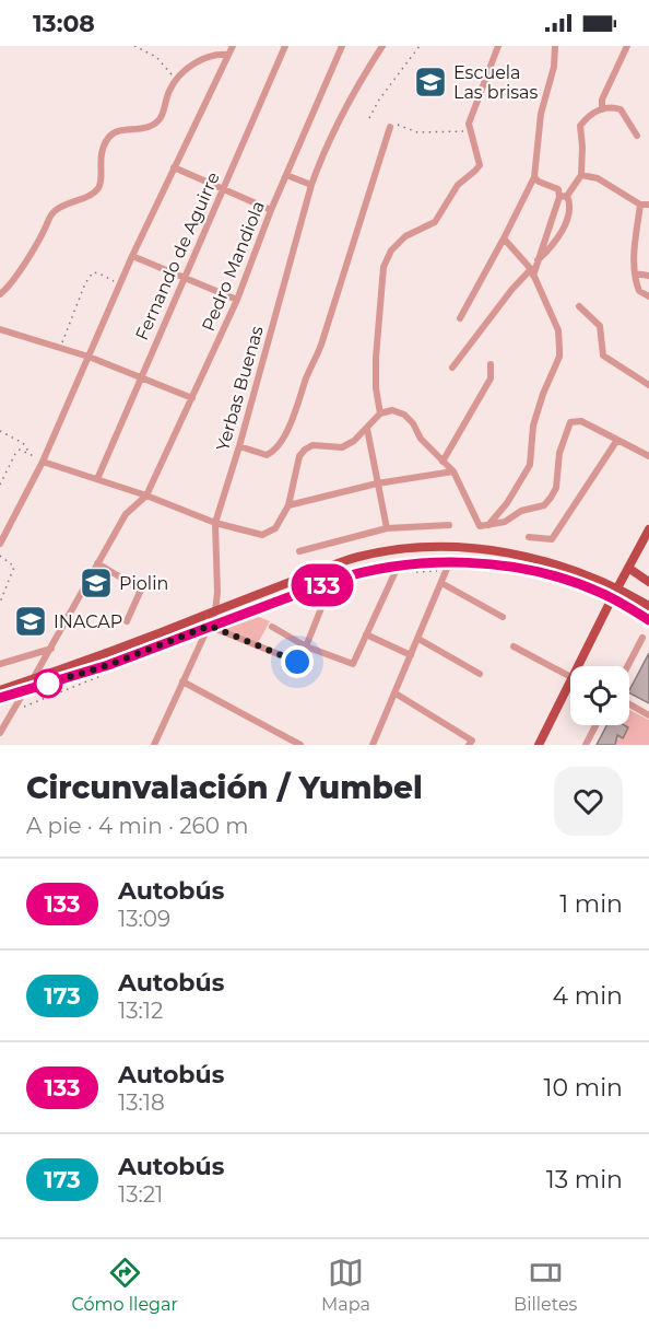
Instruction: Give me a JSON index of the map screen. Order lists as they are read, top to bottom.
{
  "streets": {
    "street": ["Fernando de Aguirre", "Pedro Mandiola", "Yerbas Buenas"]
  },
  "places": {
    "school or university": ["Escuela Las brisas", "Piolin", "INACAP"]
  },
  "lines": ["bus line 133"],
  "page": {
    "status": "13:08",
    "on_map": "133",
    "heading": ["Circunvalación / Yumbel", "A pie · 4 min · 260 m"],
    "list": [
      {
        "mark": "133",
        "name": "Autobús",
        "note": "13:09",
        "value": "1 min"
      },
      {
        "mark": "173",
        "name": "Autobús",
        "note": "13:12",
        "value": "4 min"
      },
      {
        "mark": "133",
        "name": "Autobús",
        "note": "13:18",
        "value": "10 min"
      },
      {
        "mark": "173",
        "name": "Autobús",
        "note": "13:21",
        "value": "13 min"
      }
    ],
    "tabs": ["Cómo llegar", "Mapa", "Billetes"]
  }
}
